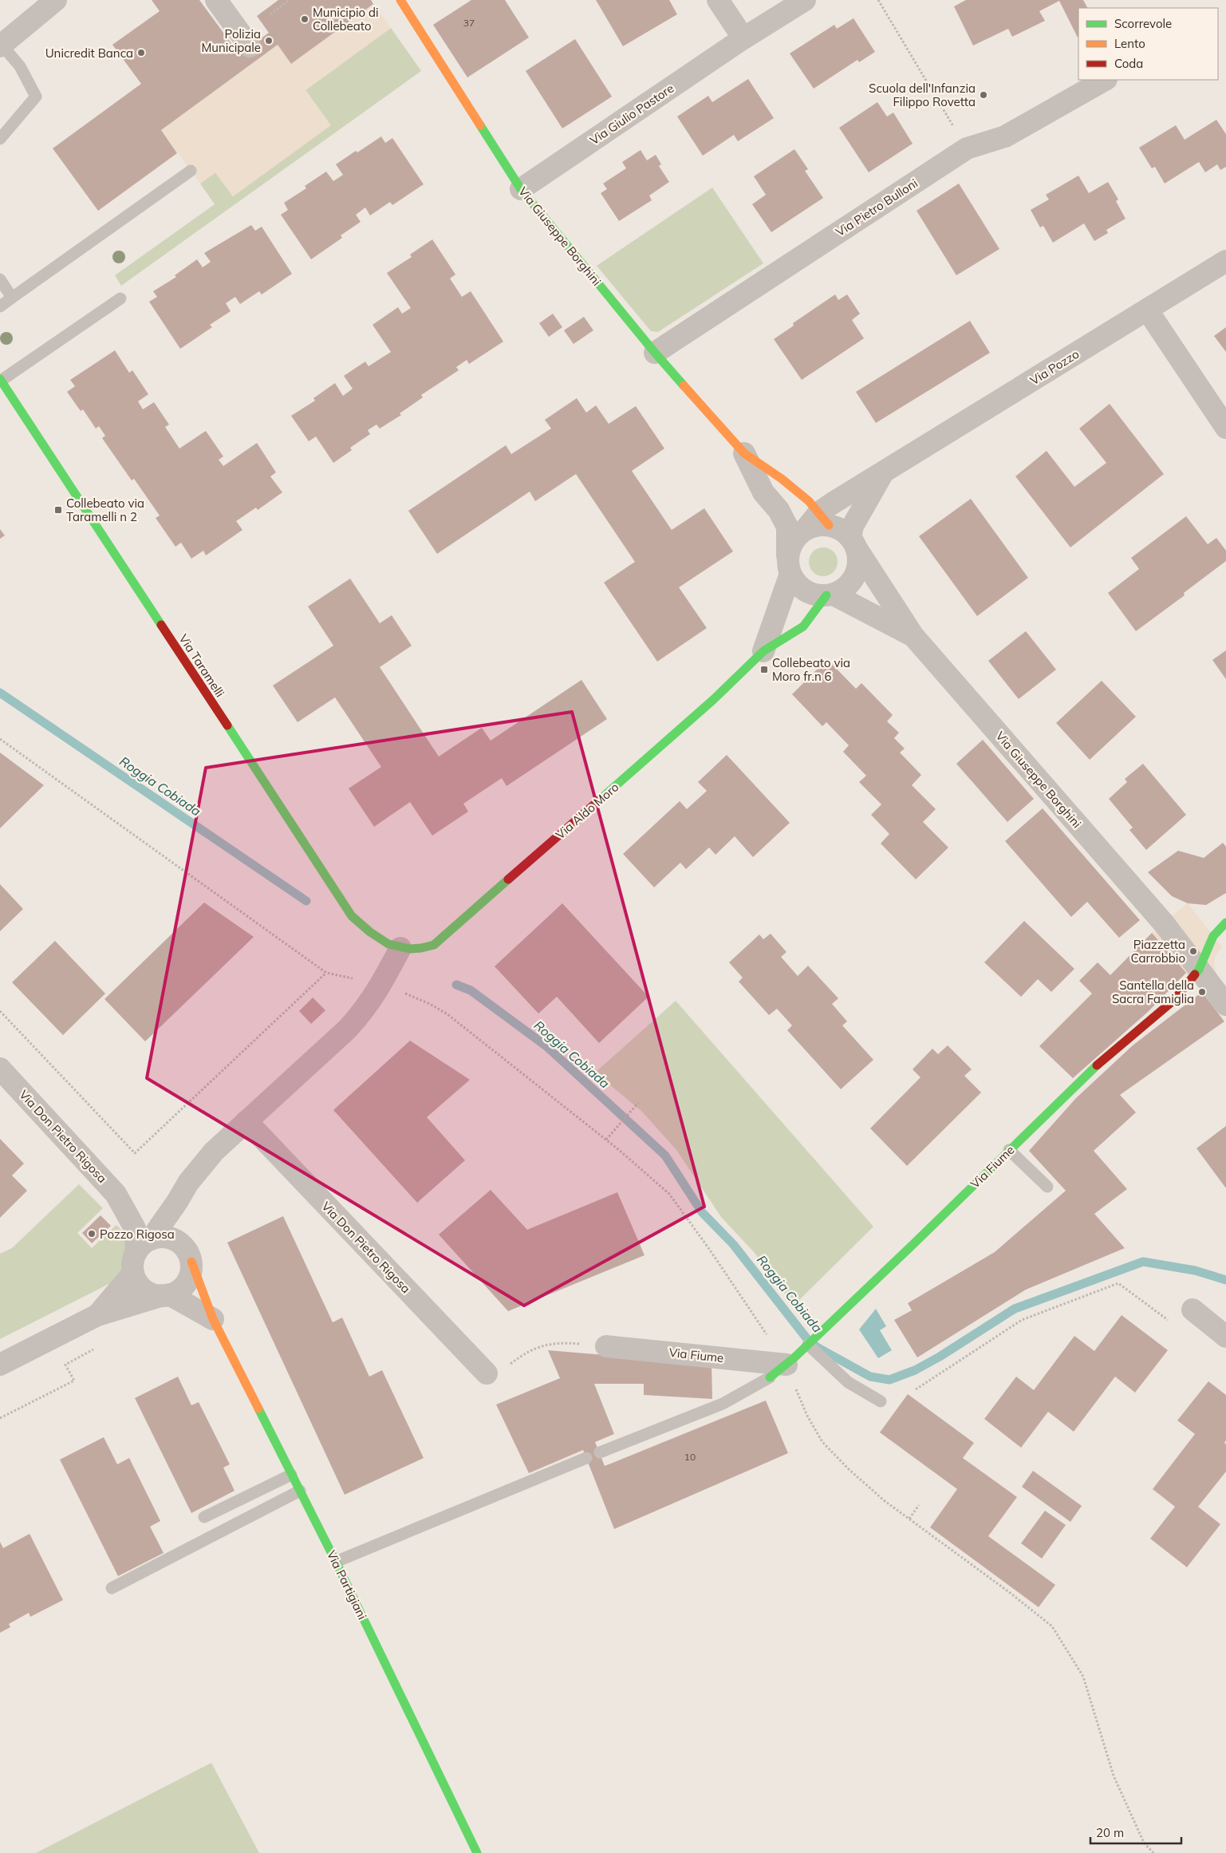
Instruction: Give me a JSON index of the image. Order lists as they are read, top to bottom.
{
  "streets": {
    "street": [
      "Via Giulio Pastore",
      "Via Pietro Bulloni",
      "Via Giuseppe Borghini",
      "Via Pozzo",
      "Via Taramelli",
      "Via Aldo Moro",
      "Via Don Pietro Rigosa",
      "Via Fiume",
      "Via Partigiani"
    ]
  },
  "crossings": [
    ["Via Giulio Pastore", "Via Giuseppe Borghini"],
    ["Via Pietro Bulloni", "Via Giuseppe Borghini"],
    ["Via Giuseppe Borghini", "Via Pozzo"],
    ["Via Giuseppe Borghini", "Via Aldo Moro"],
    ["Via Giuseppe Borghini", "Via Fiume"],
    ["Via Pozzo", "Via Aldo Moro"],
    ["Via Taramelli", "Via Aldo Moro"],
    ["Via Don Pietro Rigosa", "Via Partigiani"]
  ],
  "water": ["Roggia Cobiada"],
  "places": {
    "other": [
      "Municipio di Collebeato",
      "Polizia Municipale",
      "Unicredit Banca",
      "Scuola dell'Infanzia Filippo Rovetta",
      "Piazzetta Carrobbio",
      "Santella della Sacra Famiglia",
      "Pozzo Rigosa"
    ],
    "transit": ["Collebeato via Taramelli n 2", "Collebeato via Moro fr.n 6"]
  },
  "house_numbers": ["37", "10"],
  "legend": ["Scorrevole", "Lento", "Coda"],
  "scale_bar": "20 m"
}
